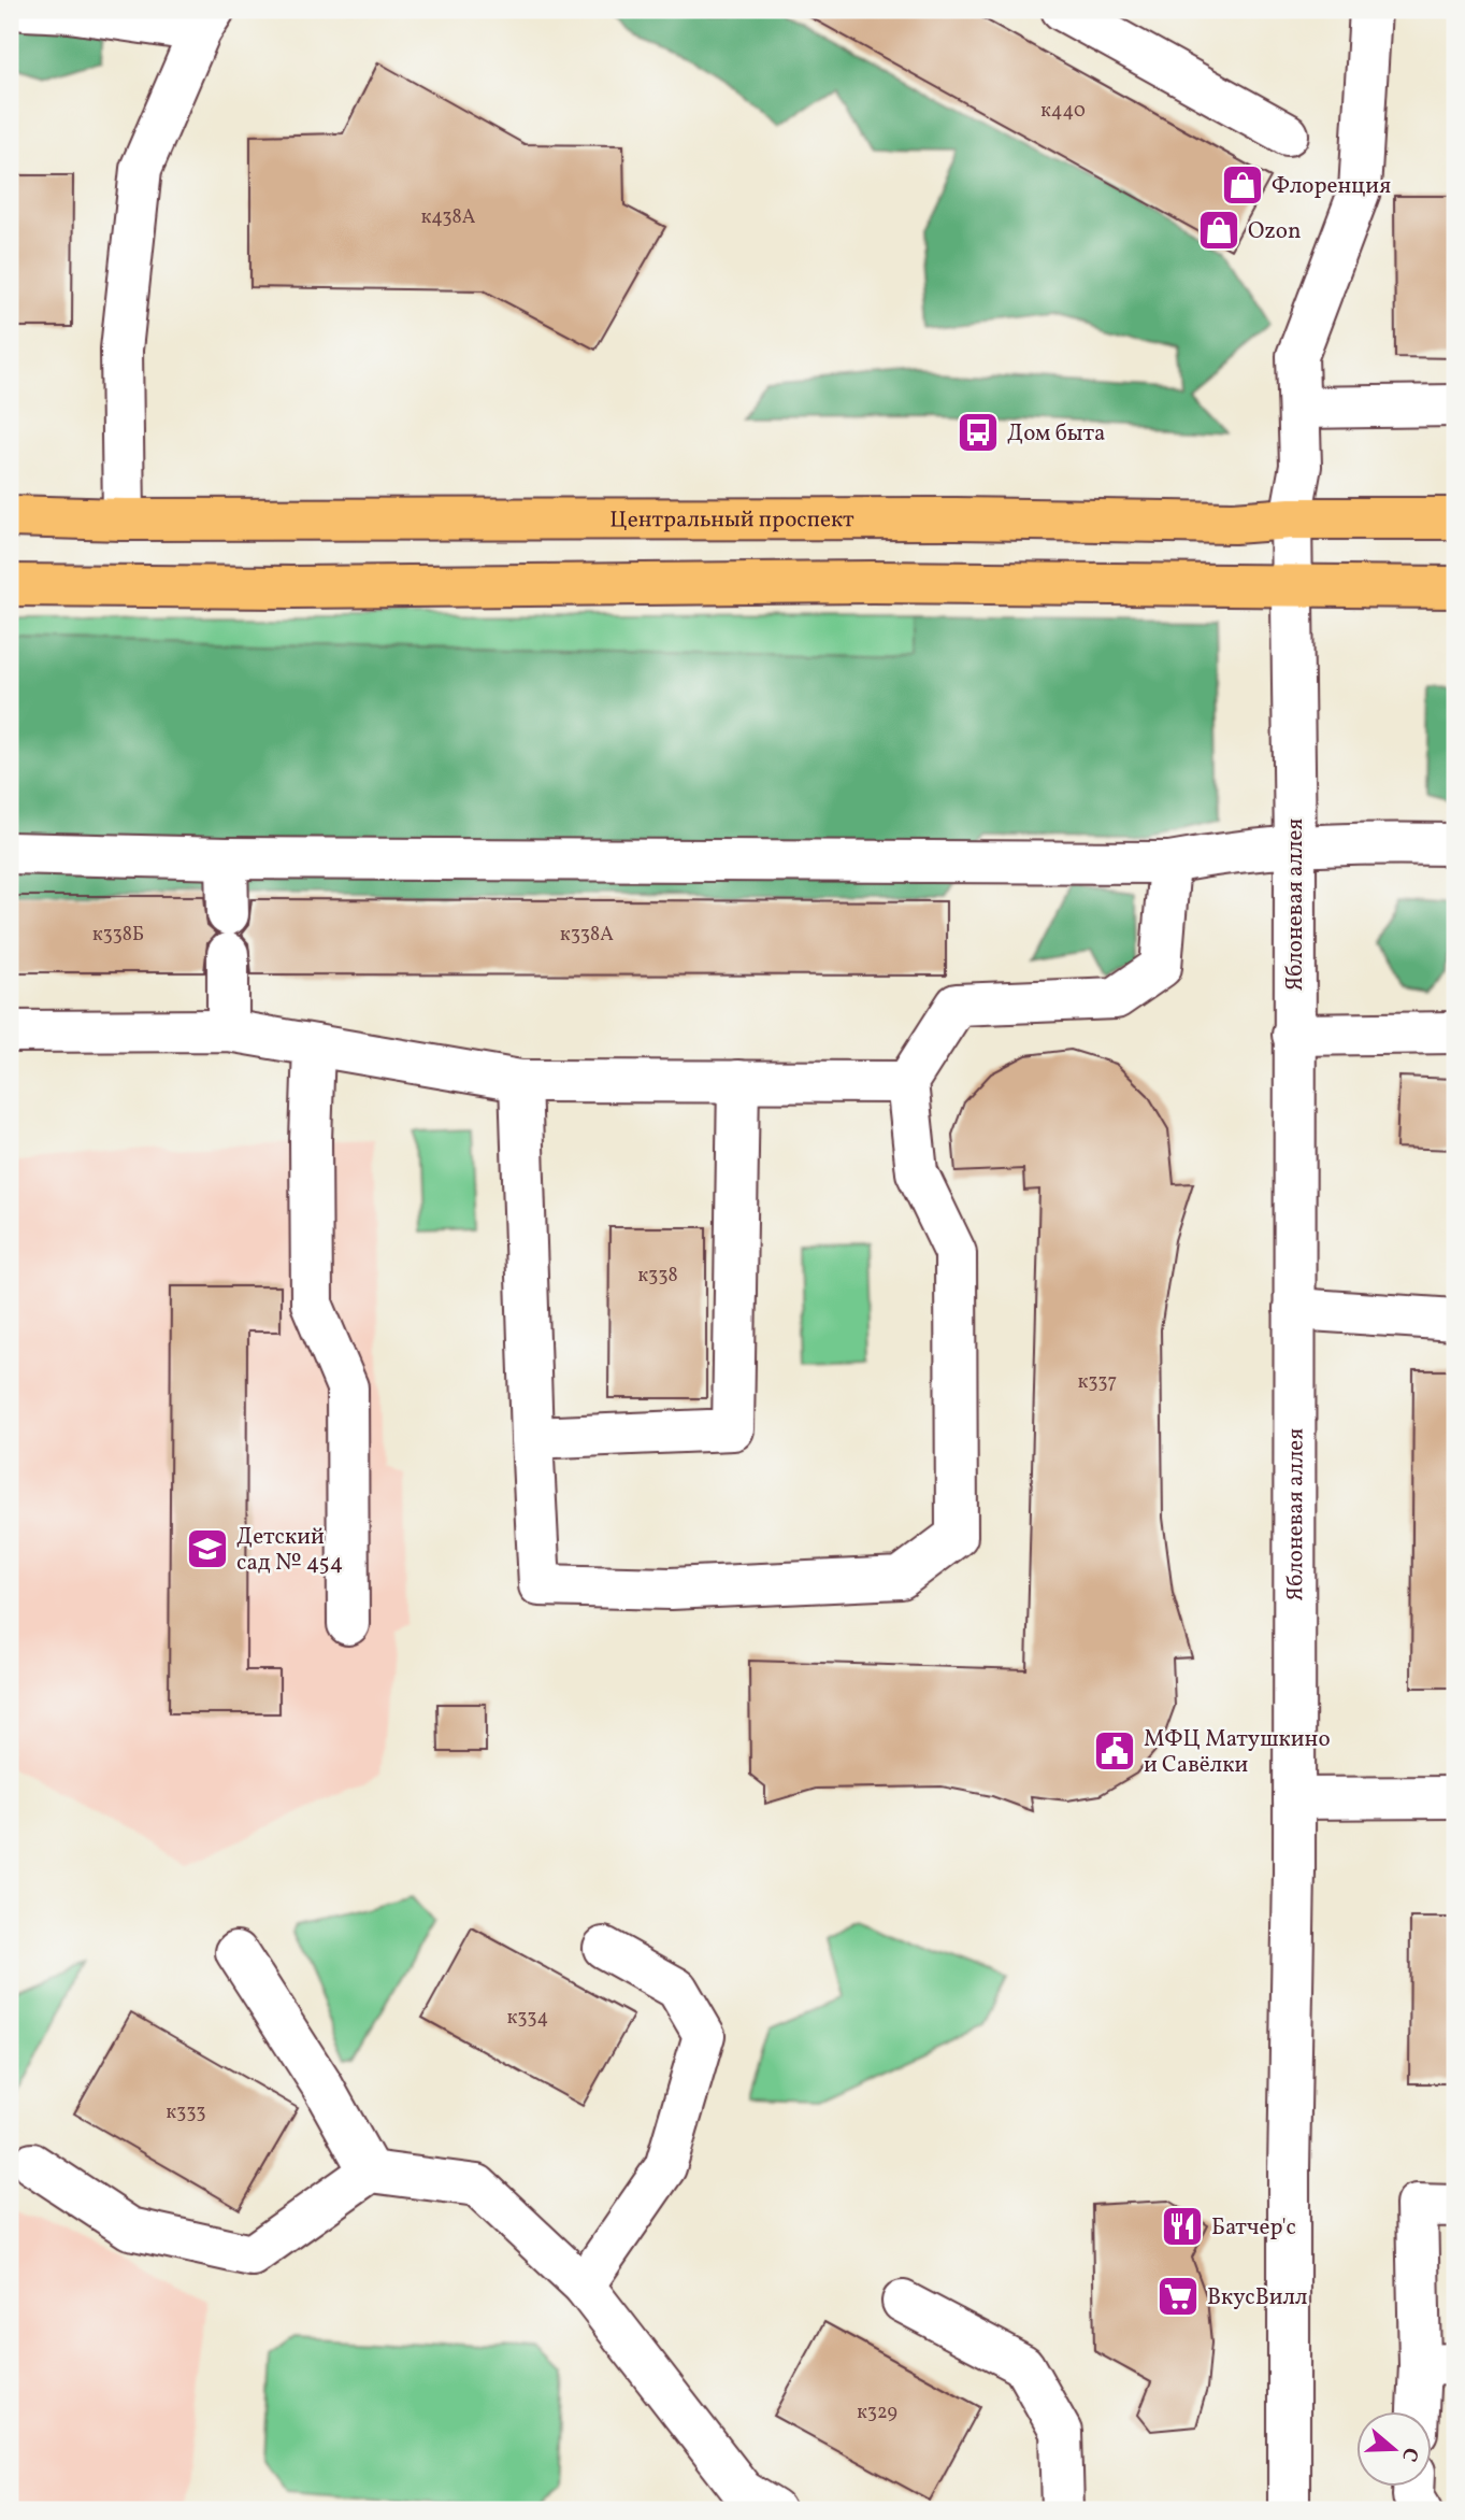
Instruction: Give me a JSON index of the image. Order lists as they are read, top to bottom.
{
  "streets": {
    "main road": ["Центральный проспект"],
    "street": ["Яблоневая аллея"]
  },
  "crossings": [
    ["Центральный проспект", "Яблоневая аллея"]
  ],
  "places": {
    "shop": ["Флоренция", "Ozon"],
    "bus stop": ["Дом быта"],
    "school or university": ["Детский сад № 454"],
    "public building": ["МФЦ Матушкино и Савёлки"],
    "restaurant": ["Батчер'с"],
    "supermarket": ["ВкусВилл"]
  },
  "house_numbers": [
    "к440",
    "к438А",
    "к338Б",
    "к338А",
    "к338",
    "к337",
    "к334",
    "к333",
    "к329"
  ],
  "north": "right"
}
